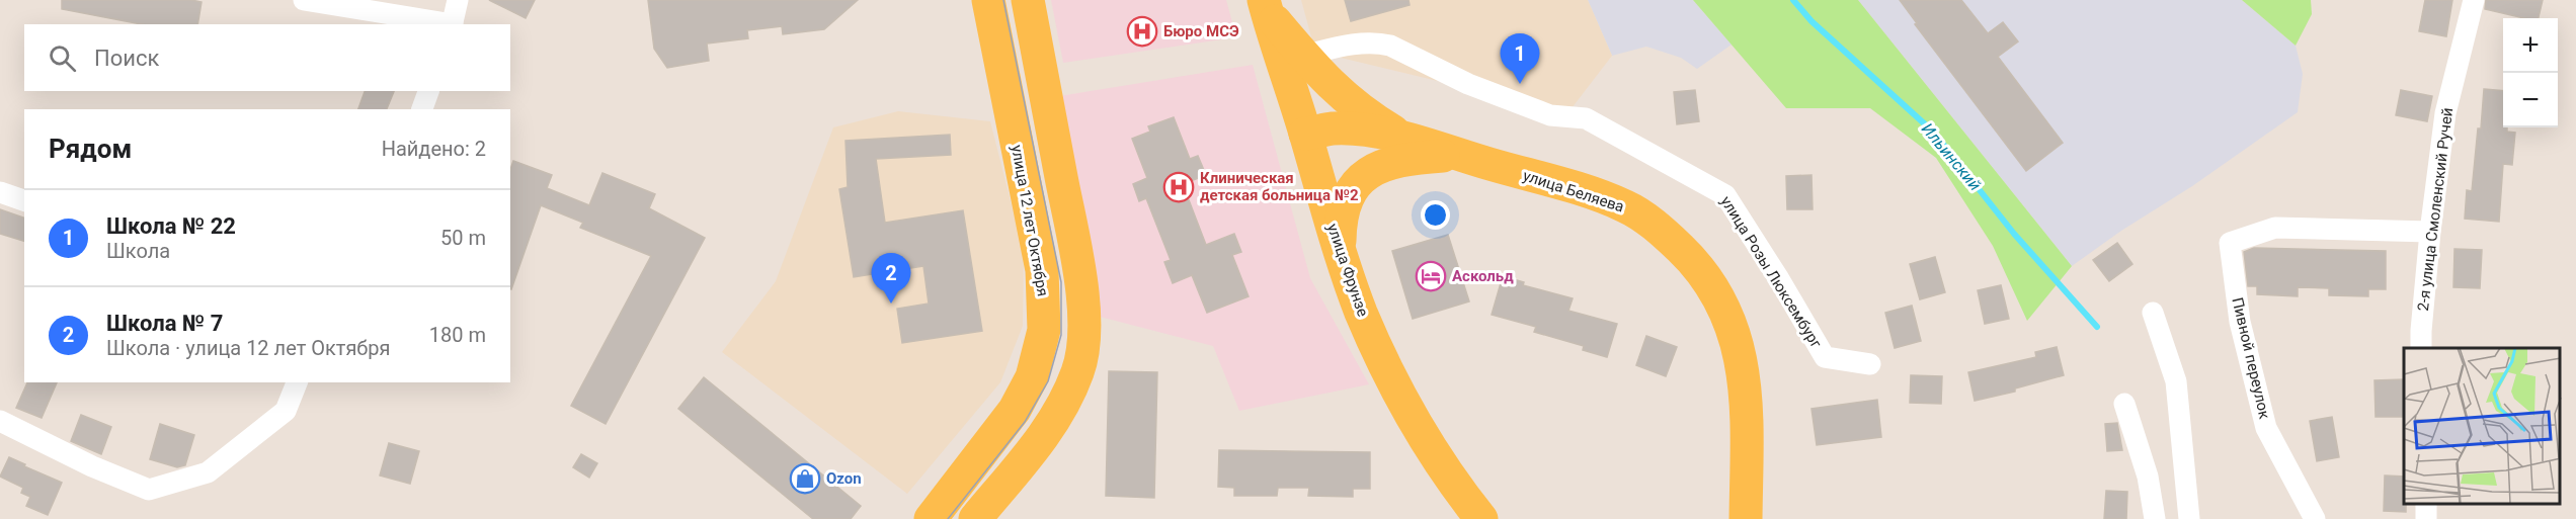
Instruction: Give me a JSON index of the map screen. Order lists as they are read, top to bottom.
{
  "streets": {
    "main road": ["улица Беляева", "улица 12 лет Октября", "улица Фрунзе"],
    "street": ["2-я улица Смоленский Ручей", "улица Розы Люксембург", "Пивной переулок"]
  },
  "crossings": [
    ["2-я улица Смоленский Ручей", "Пивной переулок"]
  ],
  "water": ["Ильинский"],
  "places": {
    "hospital": ["Бюро МСЭ", "Клиническая детская больница №2"],
    "hotel": ["Аскольд"],
    "shop": ["Ozon"]
  },
  "page": {
    "map_buttons": ["+", "−"],
    "search": "Поиск",
    "pins": ["1", "2"],
    "heading": ["Рядом", "Найдено: 2"],
    "list": [
      {
        "mark": "1",
        "name": "Школа № 22",
        "note": "Школа",
        "value": "50 m"
      },
      {
        "mark": "2",
        "name": "Школа № 7",
        "note": "Школа · улица 12 лет Октября",
        "value": "180 m"
      }
    ]
  }
}
